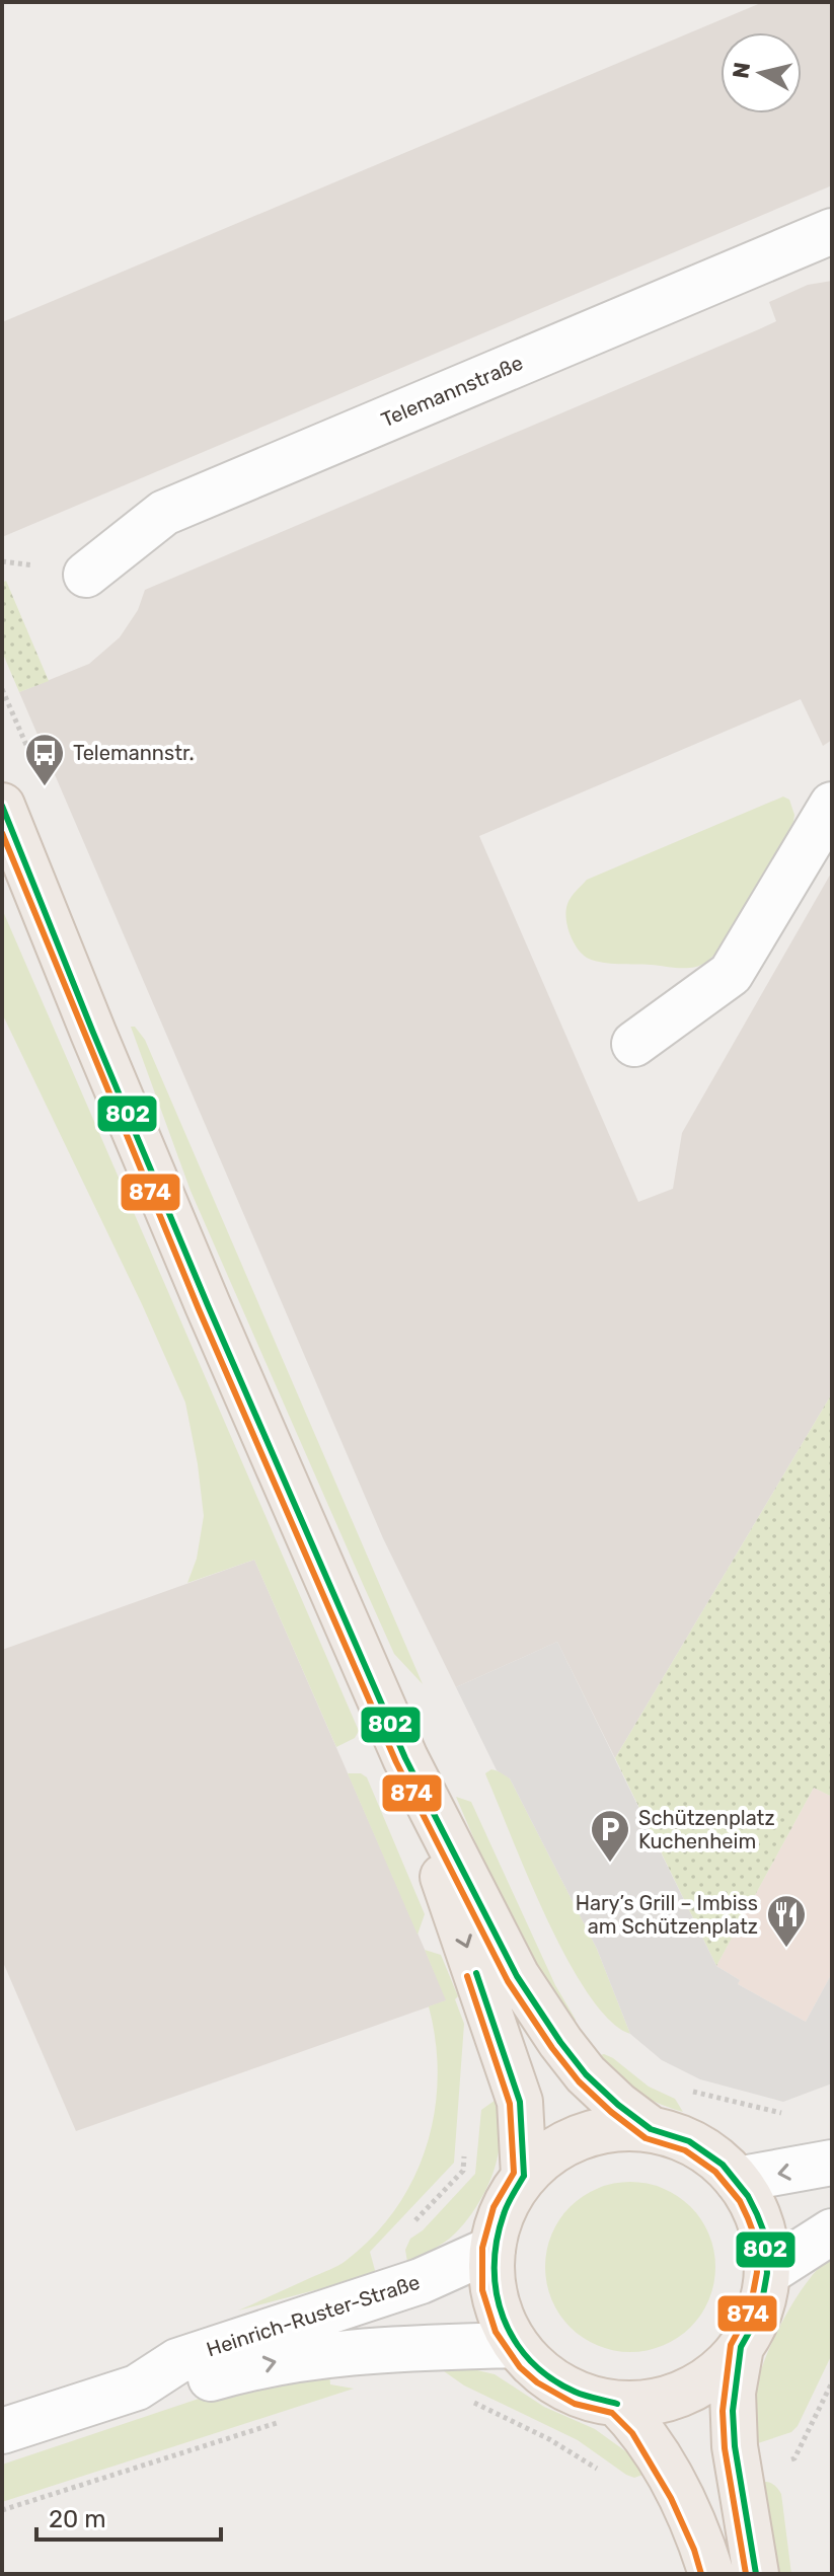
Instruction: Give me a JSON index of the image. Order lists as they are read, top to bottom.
{
  "streets": {
    "street": ["Telemannstraße", "Heinrich-Ruster-Straße"]
  },
  "places": {
    "bus stop": ["Telemannstr."],
    "parking": ["Schützenplatz Kuchenheim"],
    "restaurant": ["Hary’s Grill – Imbiss am Schützenplatz"]
  },
  "lines": ["transit line 802", "transit line 874"],
  "scale_bar": "20 m",
  "north": "left"
}
